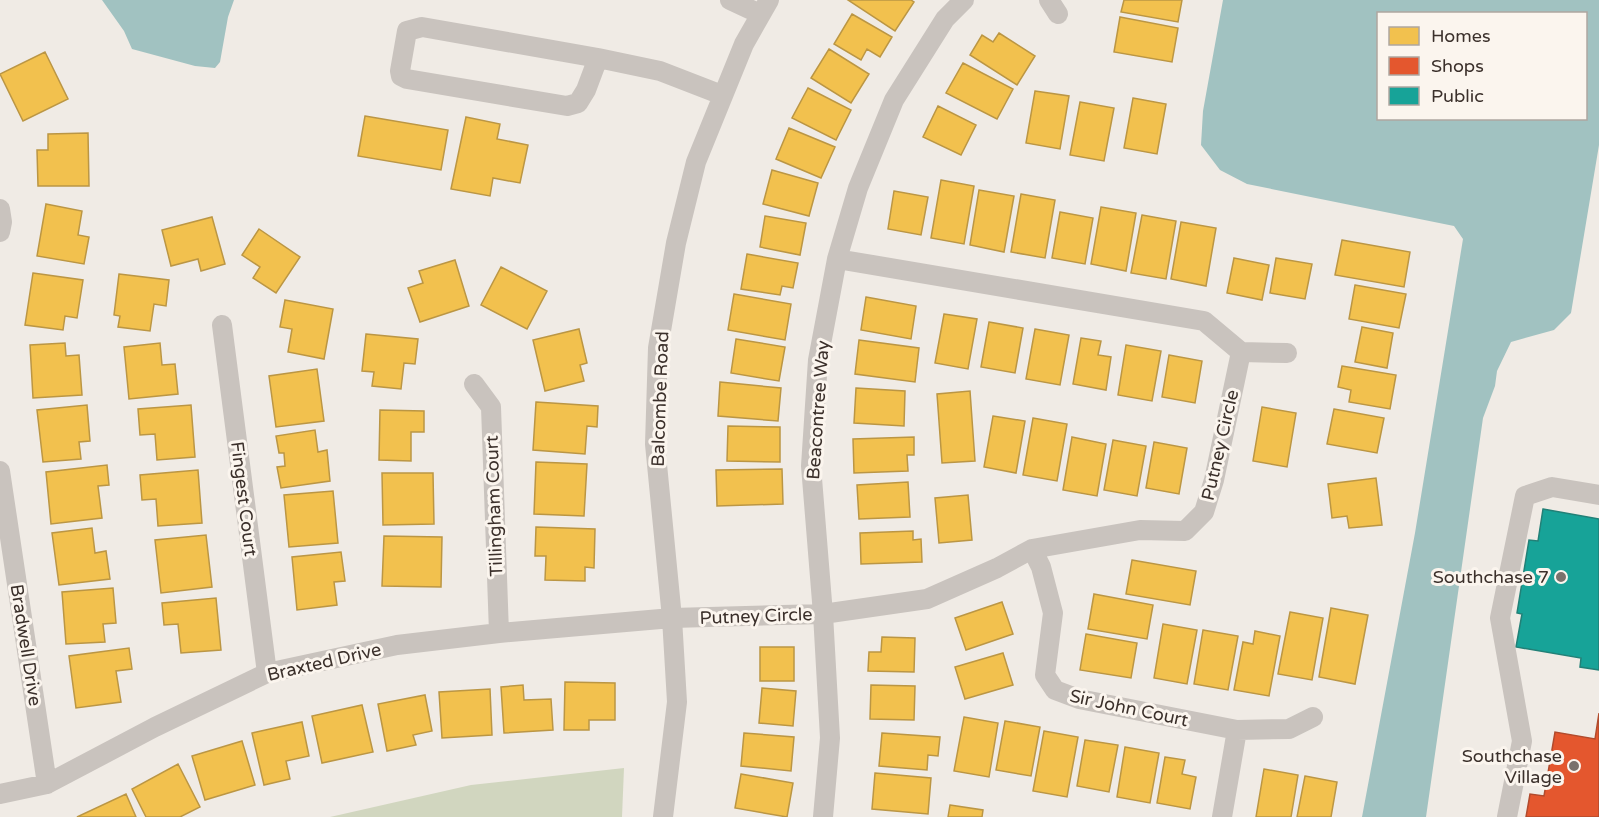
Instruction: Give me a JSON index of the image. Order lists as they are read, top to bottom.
{
  "streets": {
    "street": [
      "Balcombe Road",
      "Beacontree Way",
      "Putney Circle",
      "Fingest Court",
      "Tillingham Court",
      "Bradwell Drive",
      "Braxted Drive",
      "Sir John Court"
    ]
  },
  "crossings": [
    ["Balcombe Road", "Putney Circle"],
    ["Balcombe Road", "Braxted Drive"],
    ["Beacontree Way", "Putney Circle"],
    ["Putney Circle", "Braxted Drive"],
    ["Putney Circle", "Sir John Court"],
    ["Fingest Court", "Braxted Drive"],
    ["Tillingham Court", "Braxted Drive"],
    ["Bradwell Drive", "Braxted Drive"]
  ],
  "places": ["Southchase 7", "Southchase Village"],
  "legend": ["Homes", "Shops", "Public"]
}
